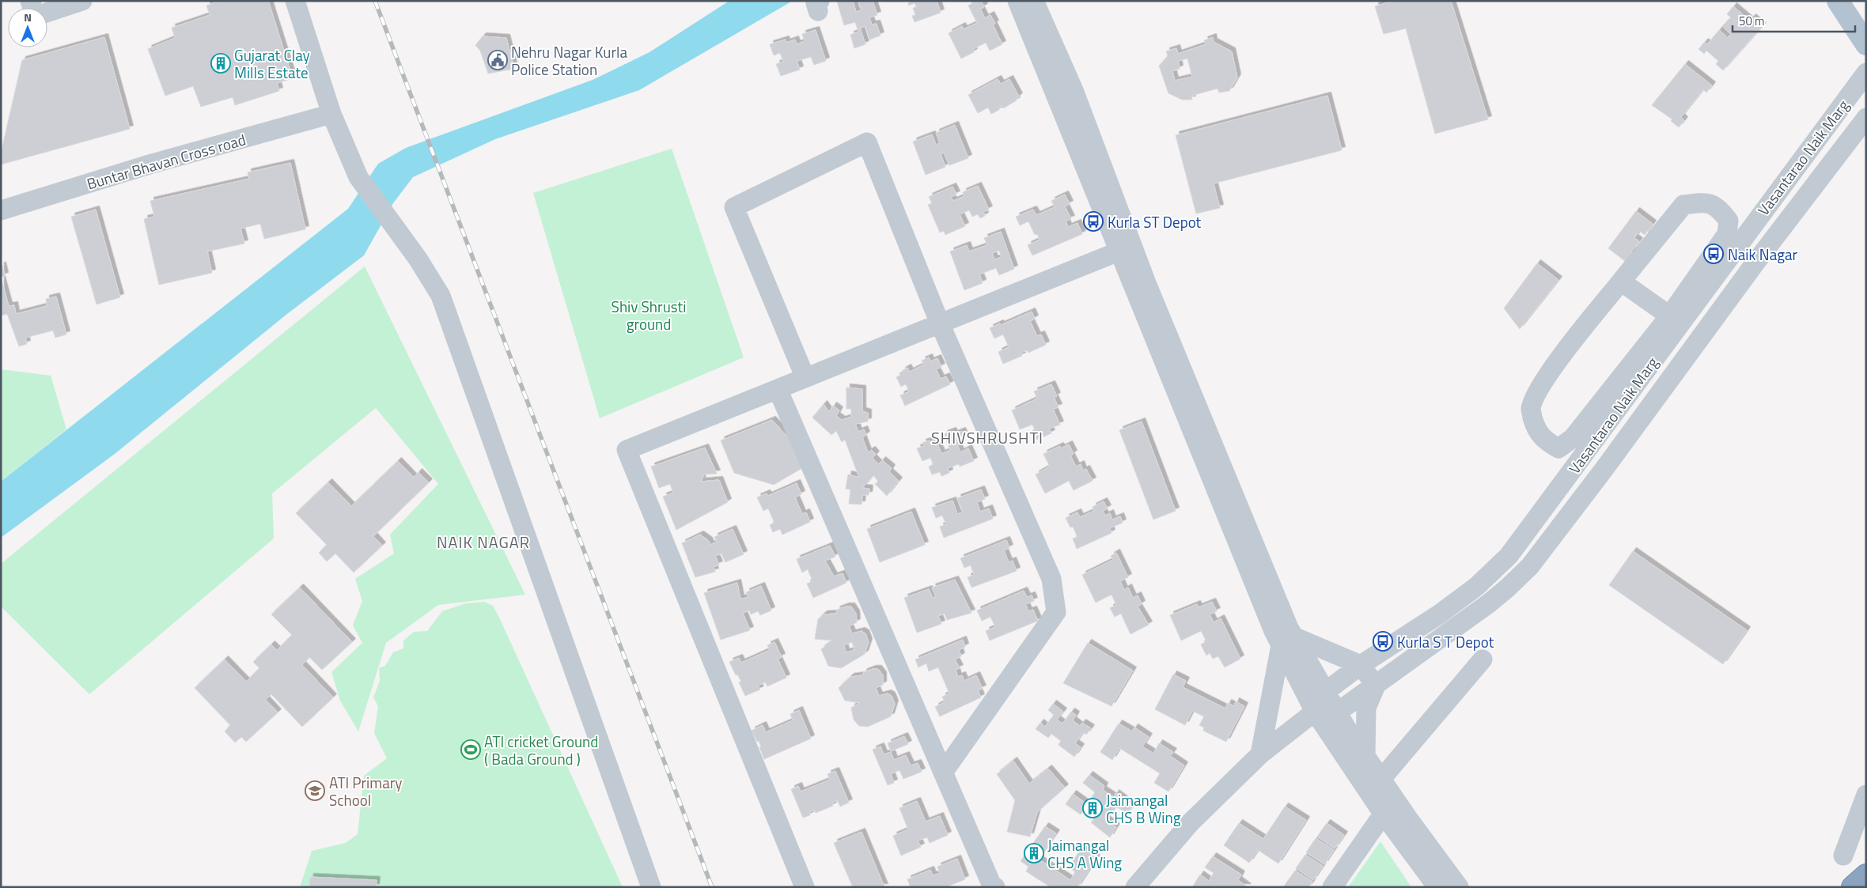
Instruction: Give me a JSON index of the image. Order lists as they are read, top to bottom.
{
  "streets": {
    "street": ["Vasantarao Naik Marg", "Buntar Bhavan Cross road"]
  },
  "districts": ["SHIVSHRUSHTI", "NAIK NAGAR"],
  "parks": ["Shiv Shrusti ground"],
  "places": {
    "public building": ["Nehru Nagar Kurla Police Station"],
    "building": ["Gujarat Clay Mills Estate", "Jaimangal CHS B Wing", "Jaimangal CHS A Wing"],
    "bus stop": ["Kurla ST Depot", "Naik Nagar", "Kurla S T Depot"],
    "sports": ["ATI cricket Ground ( Bada Ground )"],
    "school or university": ["ATI Primary School"]
  },
  "scale_bar": "50 m",
  "north": "top"
}
